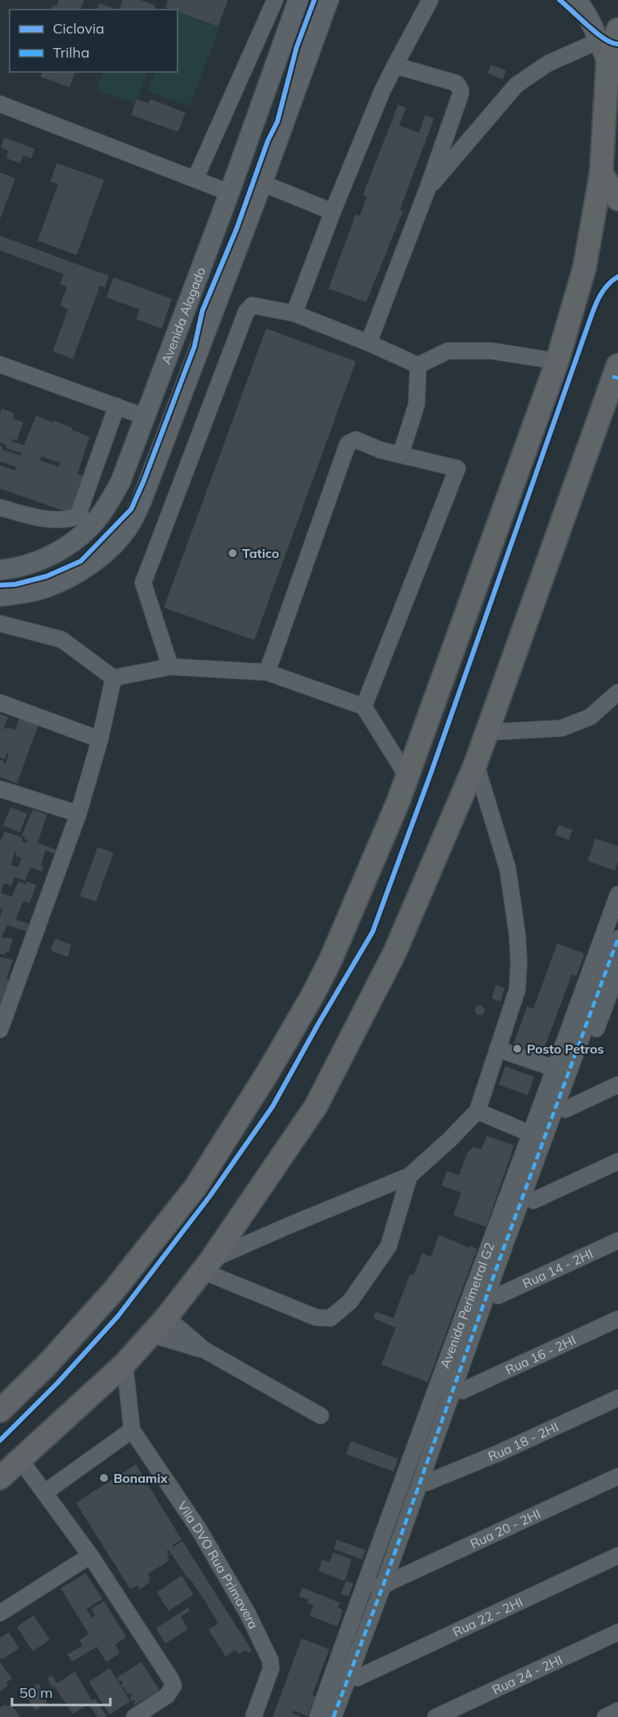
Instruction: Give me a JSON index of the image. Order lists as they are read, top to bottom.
{
  "streets": {
    "main road": ["Avenida Alagado"],
    "street": [
      "Rua 14 - 2HI",
      "Avenida Perimetral G2",
      "Rua 16 - 2HI",
      "Rua 18 - 2HI",
      "Rua 20 - 2HI",
      "Vila DVO Rua Primavera",
      "Rua 22 - 2HI",
      "Rua 24 - 2HI"
    ]
  },
  "crossings": [
    ["Rua 14 - 2HI", "Avenida Perimetral G2"],
    ["Avenida Perimetral G2", "Rua 16 - 2HI"],
    ["Avenida Perimetral G2", "Rua 18 - 2HI"],
    ["Avenida Perimetral G2", "Rua 20 - 2HI"],
    ["Avenida Perimetral G2", "Rua 22 - 2HI"]
  ],
  "places": ["Tatico", "Posto Petros", "Bonamix"],
  "legend": ["Ciclovia", "Trilha"],
  "scale_bar": "50 m"
}
